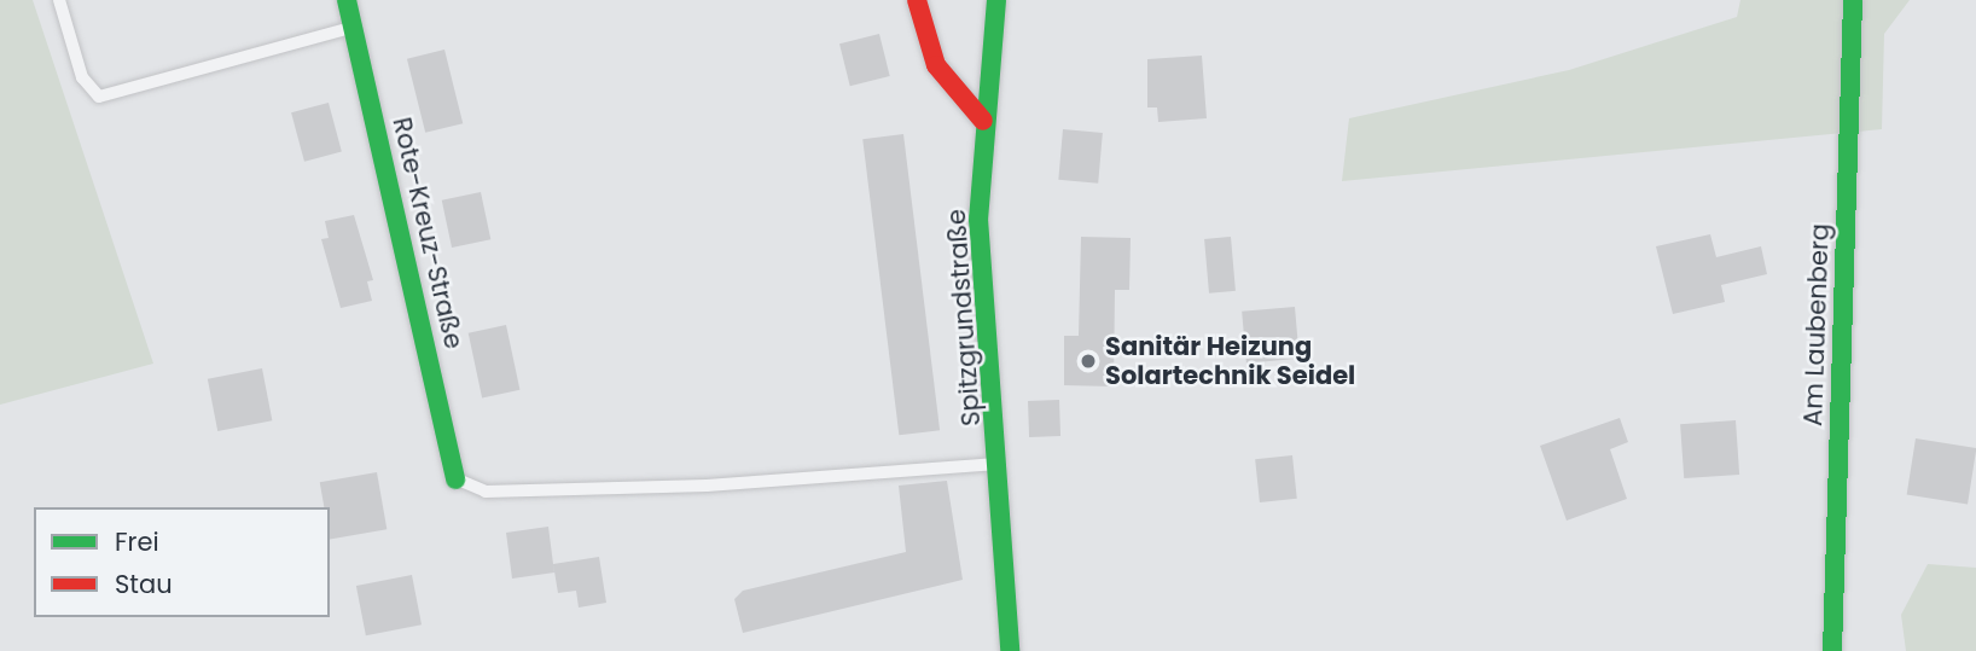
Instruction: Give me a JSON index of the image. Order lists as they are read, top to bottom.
{
  "streets": {
    "street": ["Rote-Kreuz-Straße", "Spitzgrundstraße", "Am Laubenberg"]
  },
  "places": ["Sanitär Heizung Solartechnik Seidel"],
  "legend": ["Frei", "Stau"]
}
